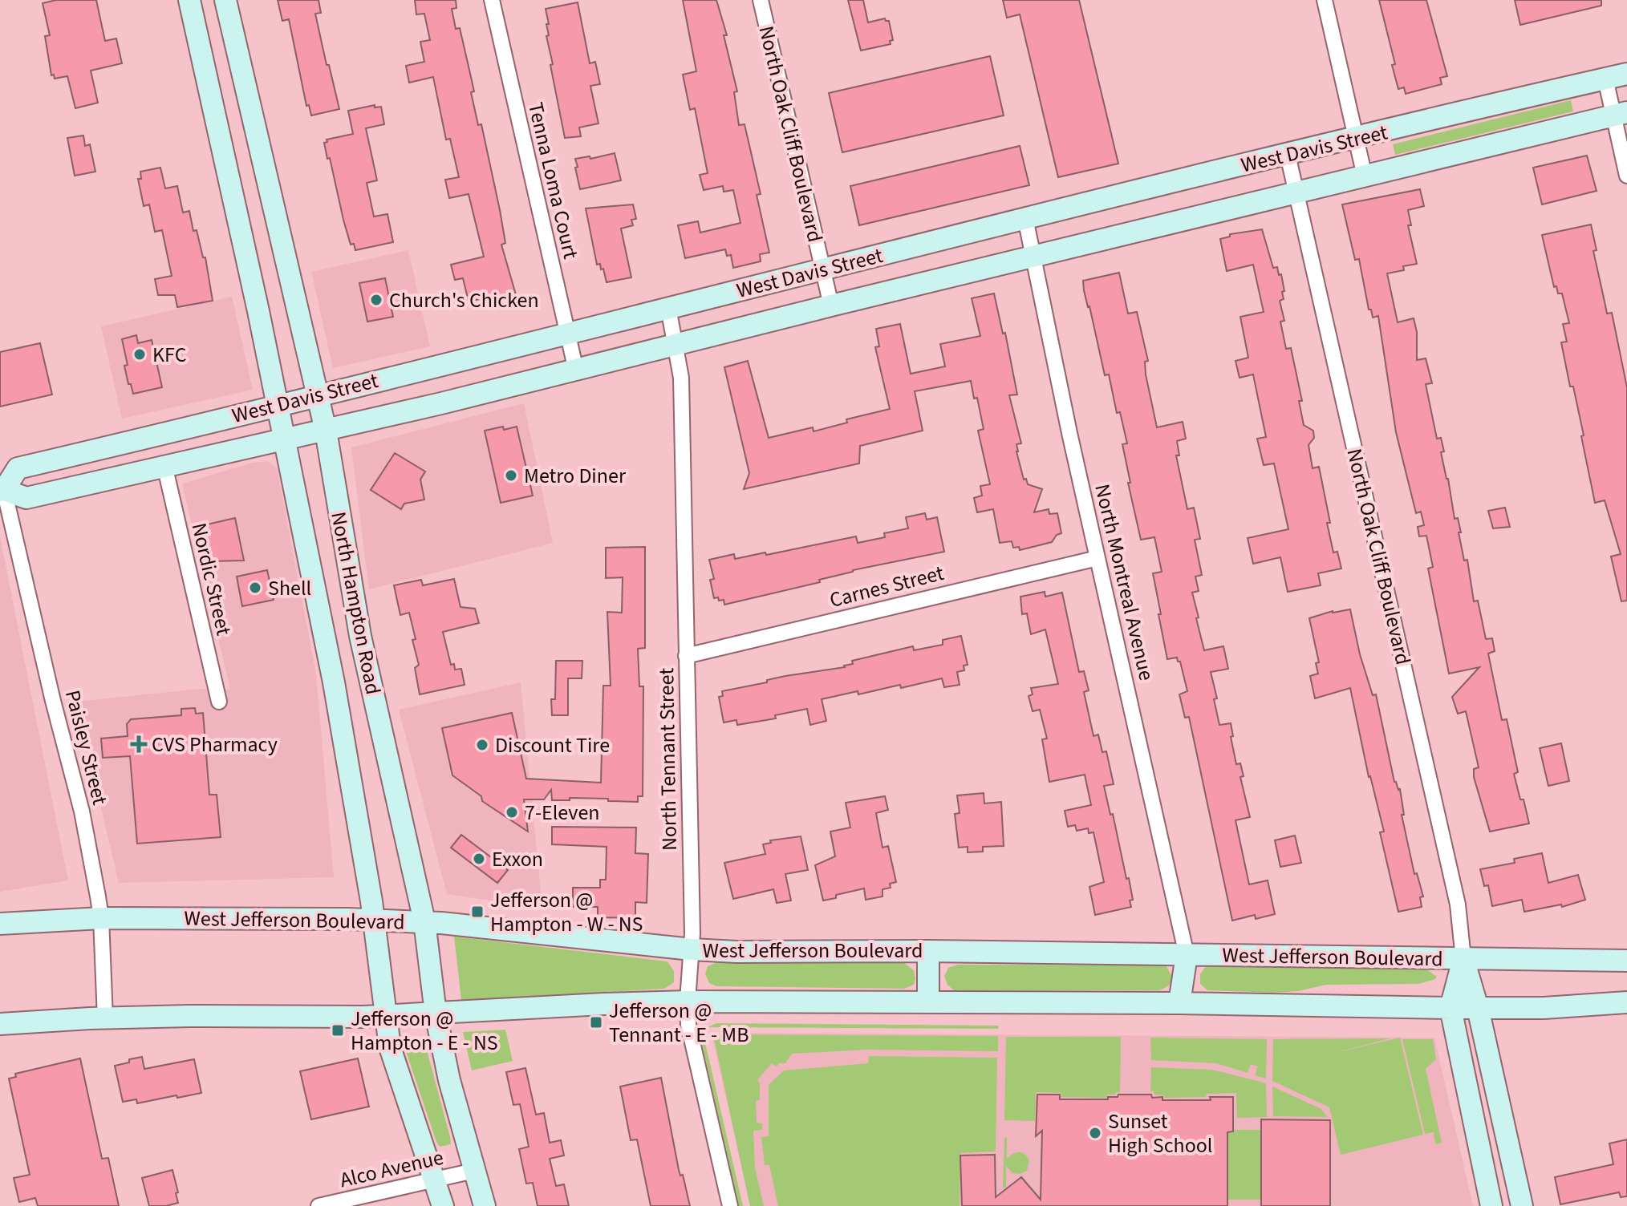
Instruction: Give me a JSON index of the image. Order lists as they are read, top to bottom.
{
  "streets": {
    "main road": [
      "North Oak Cliff Boulevard",
      "West Davis Street",
      "North Hampton Road",
      "West Jefferson Boulevard"
    ],
    "street": [
      "Tenna Loma Court",
      "Nordic Street",
      "North Montreal Avenue",
      "Carnes Street",
      "Paisley Street",
      "North Tennant Street",
      "Alco Avenue"
    ]
  },
  "crossings": [
    ["North Oak Cliff Boulevard", "West Davis Street"],
    ["North Oak Cliff Boulevard", "West Jefferson Boulevard"],
    ["West Davis Street", "Tenna Loma Court"],
    ["West Davis Street", "Nordic Street"],
    ["West Davis Street", "North Montreal Avenue"],
    ["West Davis Street", "North Hampton Road"],
    ["West Davis Street", "Paisley Street"],
    ["West Davis Street", "North Tennant Street"],
    ["North Montreal Avenue", "Carnes Street"],
    ["North Montreal Avenue", "West Jefferson Boulevard"],
    ["Carnes Street", "North Tennant Street"],
    ["North Hampton Road", "West Jefferson Boulevard"],
    ["North Hampton Road", "Alco Avenue"],
    ["Paisley Street", "West Jefferson Boulevard"],
    ["North Tennant Street", "West Jefferson Boulevard"]
  ],
  "places": {
    "other": [
      "Church's Chicken",
      "KFC",
      "Metro Diner",
      "Shell",
      "Discount Tire",
      "7-Eleven",
      "Exxon",
      "Sunset High School"
    ],
    "health": ["CVS Pharmacy"],
    "transit": ["Jefferson @ Hampton - W - NS", "Jefferson @ Tennant - E - MB", "Jefferson @ Hampton - E - NS"]
  }
}
